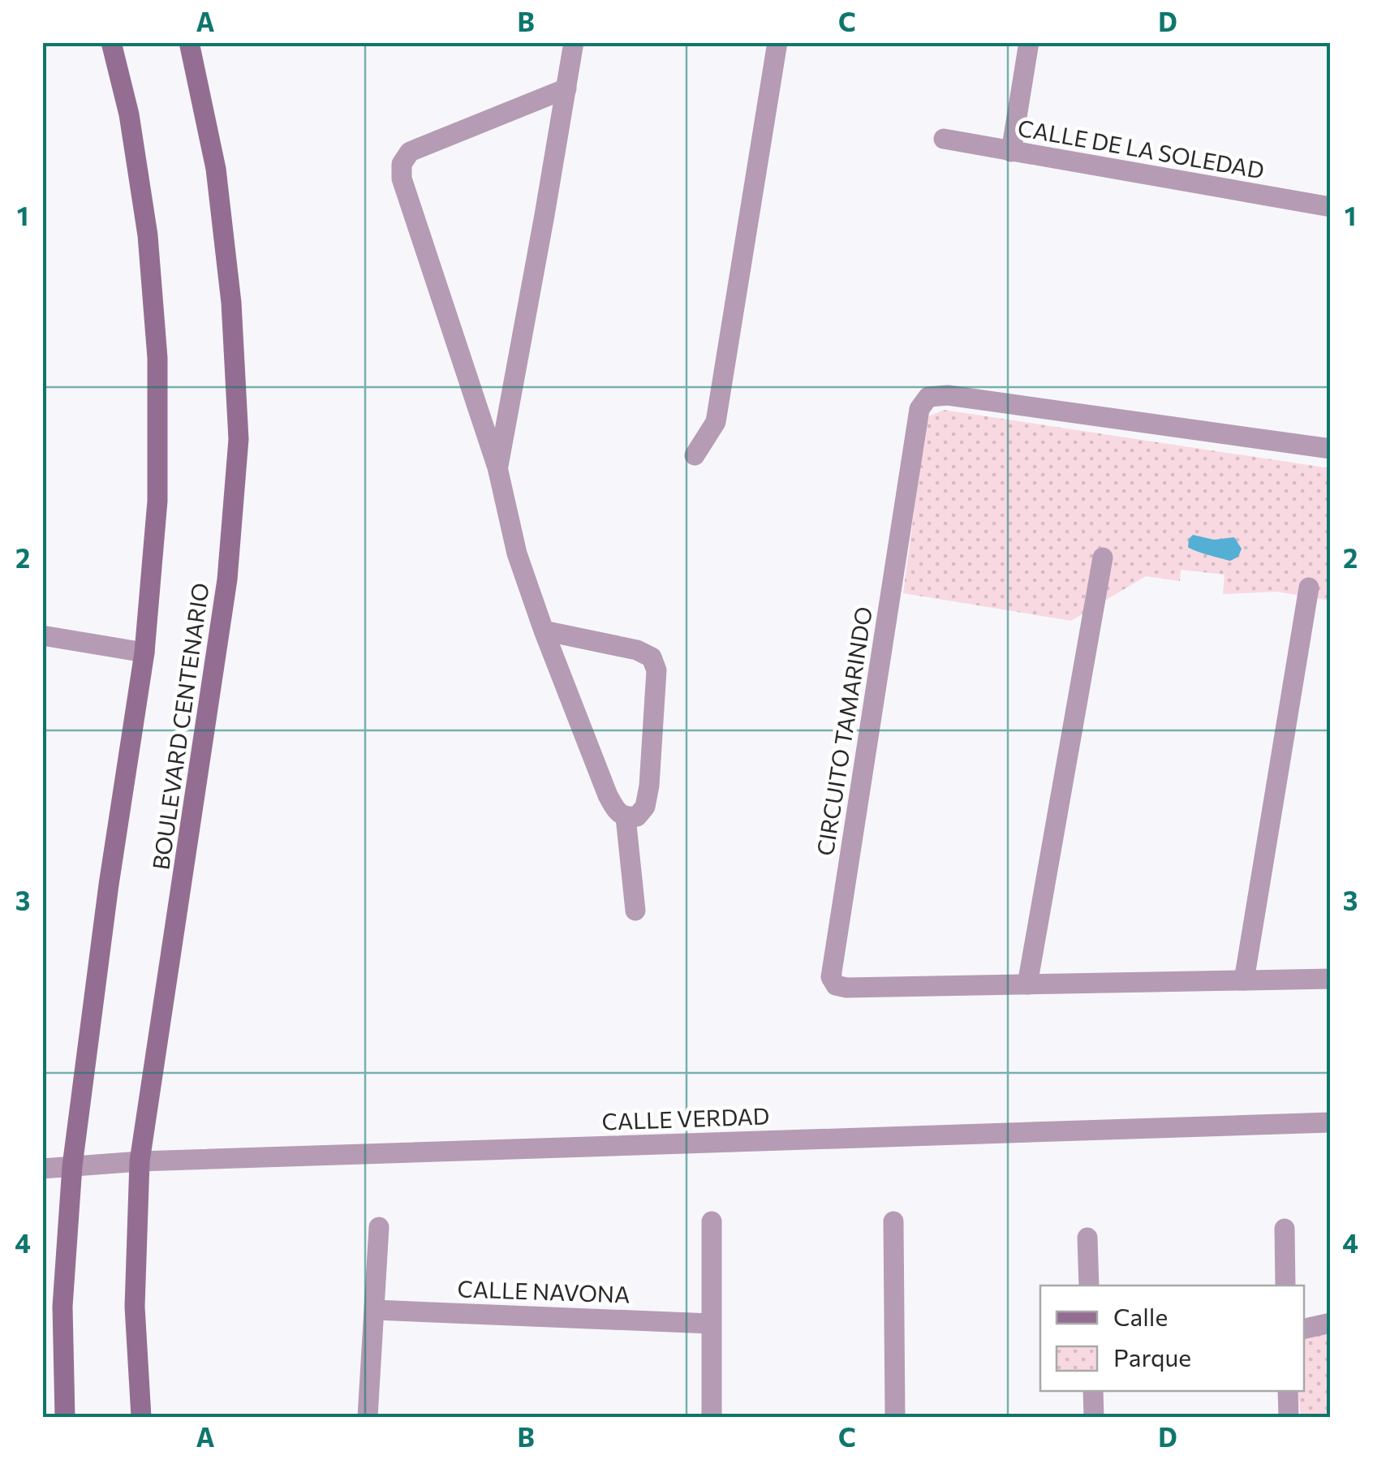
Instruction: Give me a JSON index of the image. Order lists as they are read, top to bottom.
{
  "streets": {
    "main road": ["BOULEVARD CENTENARIO"],
    "street": [
      "CALLE DE LA SOLEDAD",
      "CIRCUITO TAMARINDO",
      "CALLE VERDAD",
      "CALLE NAVONA"
    ]
  },
  "crossings": [
    ["BOULEVARD CENTENARIO", "CALLE VERDAD"]
  ],
  "legend": ["Calle", "Parque"],
  "grid": {
    "columns": [
      "A",
      "B",
      "C",
      "D"
    ],
    "rows": [
      "1",
      "2",
      "3",
      "4"
    ]
  }
}
